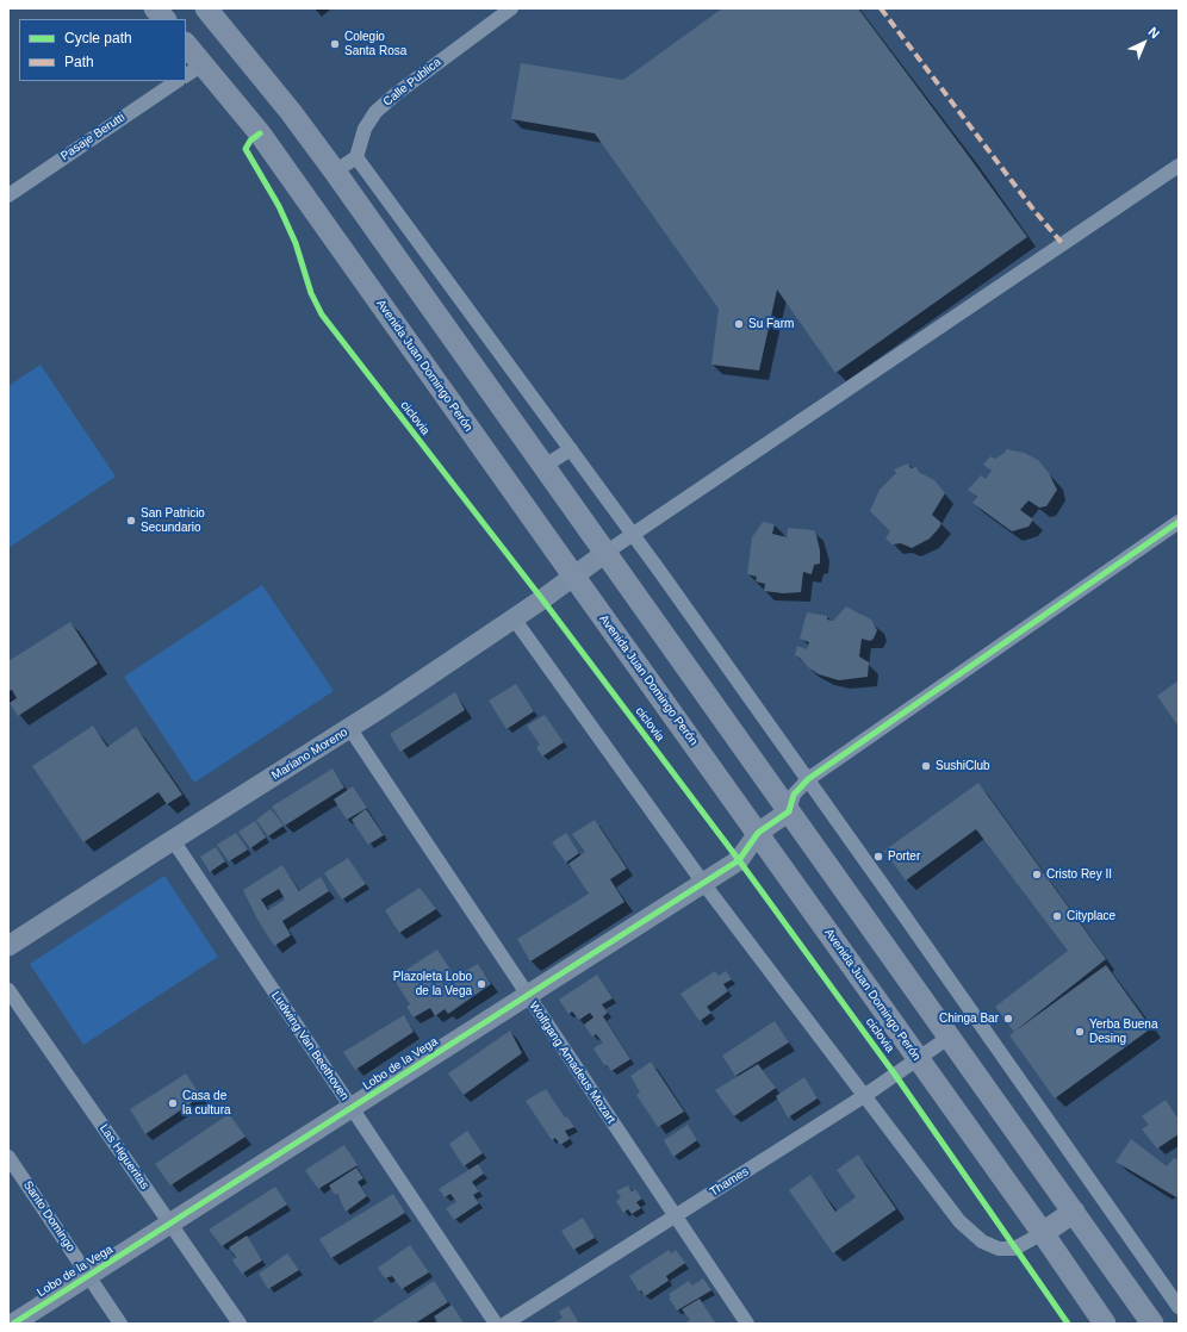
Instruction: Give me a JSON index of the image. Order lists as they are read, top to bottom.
{
  "streets": {
    "main road": ["Avenida Juan Domingo Perón"],
    "street": [
      "Calle Publica",
      "Pasaje Berutti",
      "Mariano Moreno",
      "Ludwing Van Beethoven",
      "Wolfgang Amadeus Mozart",
      "Lobo de la Vega",
      "Las Higueritas",
      "Thames",
      "Santo Domingo"
    ],
    "cycle path": ["ciclovia"]
  },
  "crossings": [
    ["Avenida Juan Domingo Perón", "Mariano Moreno"],
    ["Avenida Juan Domingo Perón", "Lobo de la Vega"],
    ["Avenida Juan Domingo Perón", "Thames"],
    ["Mariano Moreno", "Ludwing Van Beethoven"],
    ["Mariano Moreno", "Wolfgang Amadeus Mozart"],
    ["Ludwing Van Beethoven", "Lobo de la Vega"],
    ["Wolfgang Amadeus Mozart", "Lobo de la Vega"],
    ["Wolfgang Amadeus Mozart", "Thames"],
    ["Lobo de la Vega", "Las Higueritas"],
    ["Lobo de la Vega", "Santo Domingo"]
  ],
  "places": [
    "Colegio Santa Rosa",
    "Su Farm",
    "San Patricio Secundario",
    "SushiClub",
    "Porter",
    "Cristo Rey II",
    "Cityplace",
    "Plazoleta Lobo de la Vega",
    "Chinga Bar",
    "Yerba Buena Desing",
    "Casa de la cultura"
  ],
  "legend": ["Cycle path", "Path"],
  "north": "top right"
}
